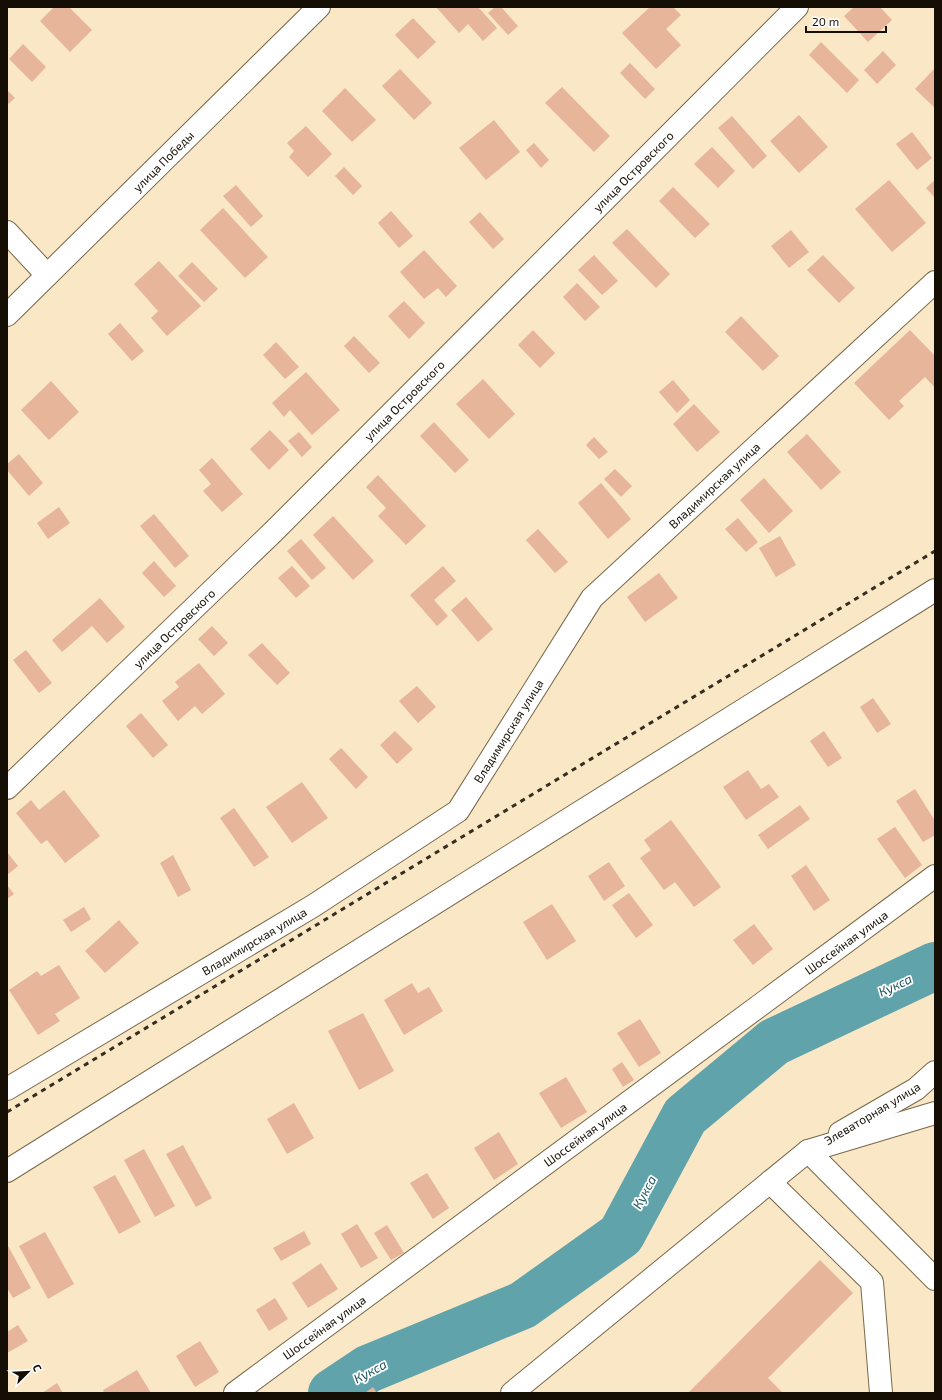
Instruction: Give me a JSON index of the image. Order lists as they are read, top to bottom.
{
  "streets": {
    "street": [
      "улица Победы",
      "улица Островского",
      "Владимирская улица",
      "Шоссейная улица",
      "Элеваторная улица"
    ]
  },
  "water": ["Кукса"],
  "scale_bar": "20 m",
  "north": "top right"
}
